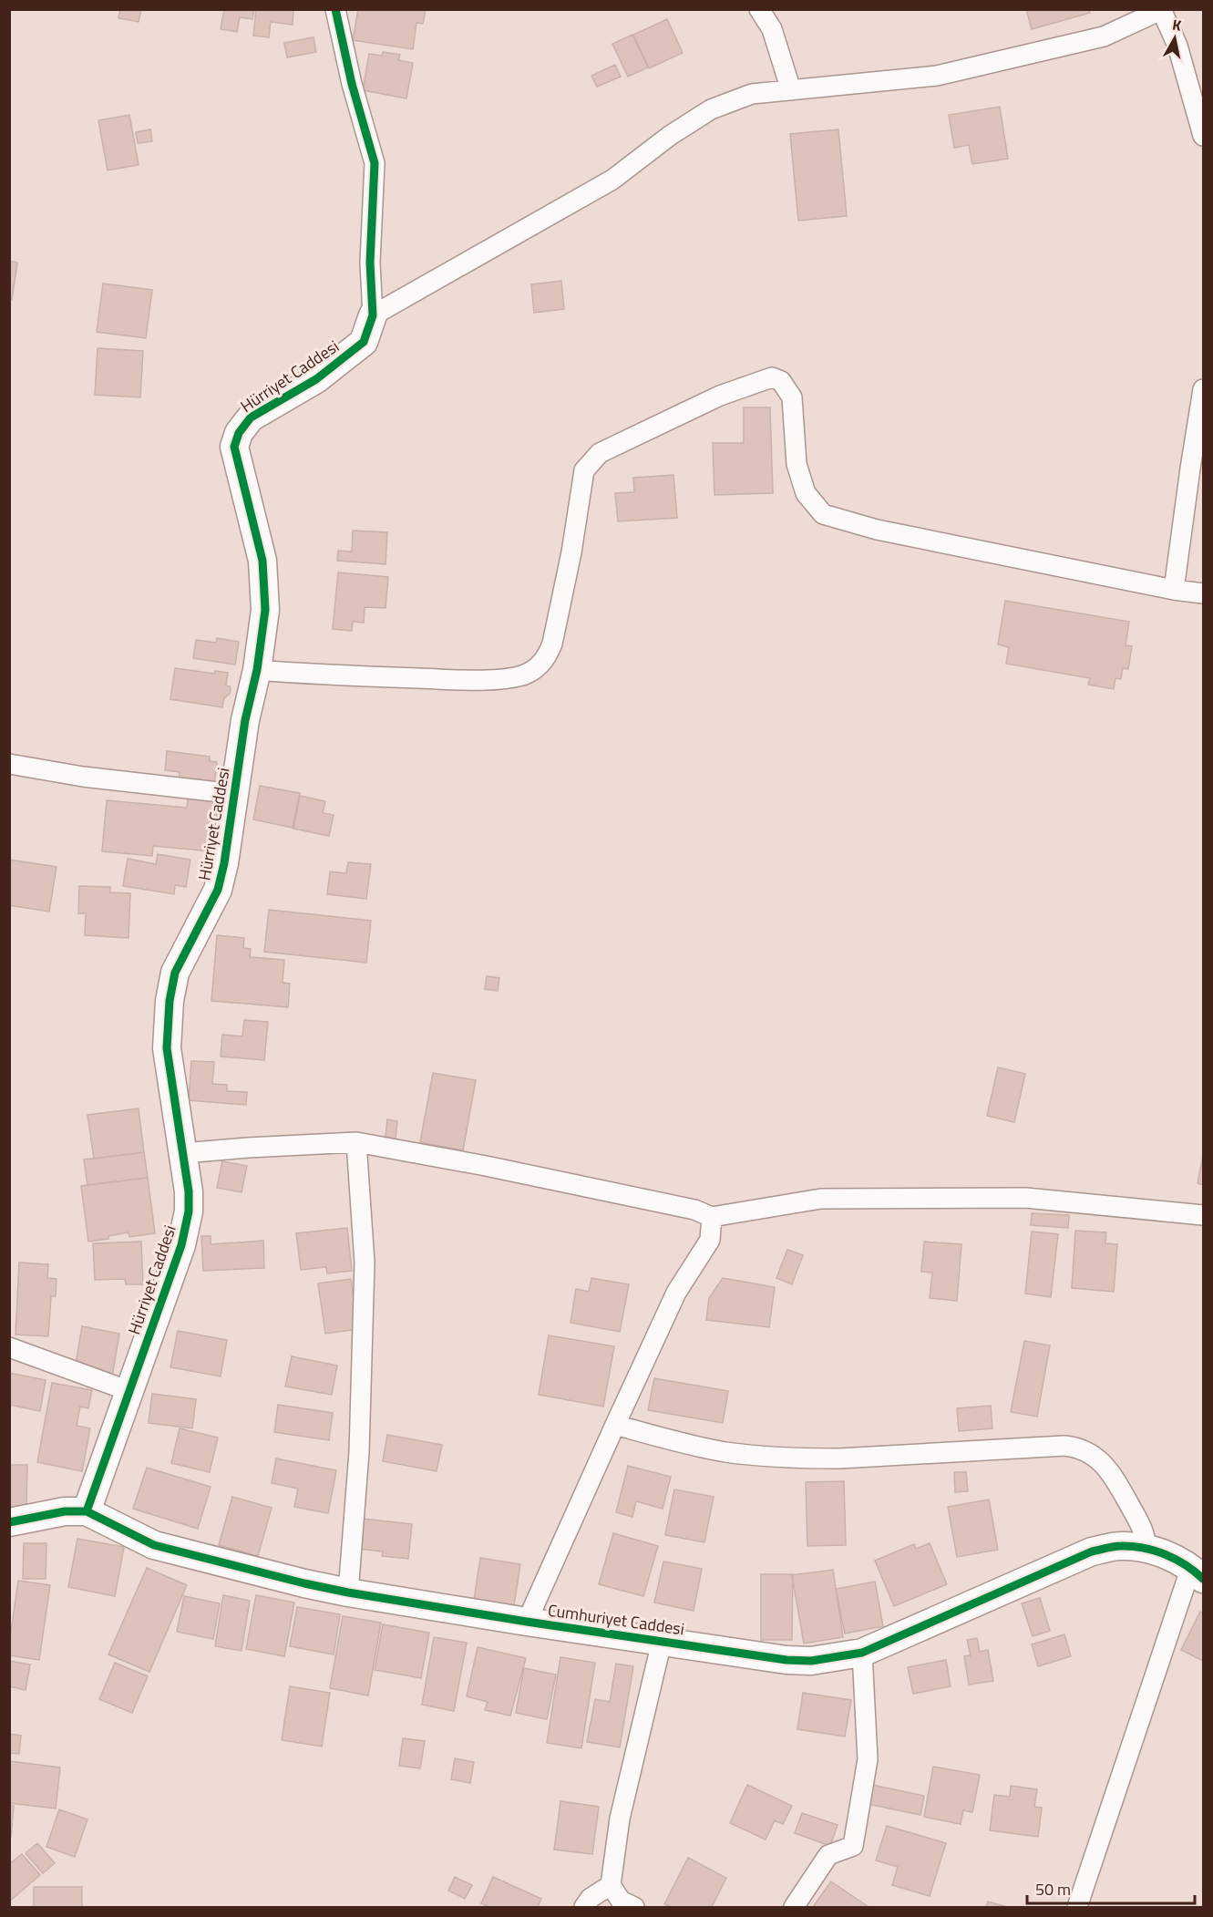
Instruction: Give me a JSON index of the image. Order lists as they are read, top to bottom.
{
  "streets": {
    "street": ["Hürriyet Caddesi", "Cumhuriyet Caddesi"]
  },
  "crossings": [
    ["Hürriyet Caddesi", "Cumhuriyet Caddesi"]
  ],
  "scale_bar": "50 m",
  "north": "top"
}
